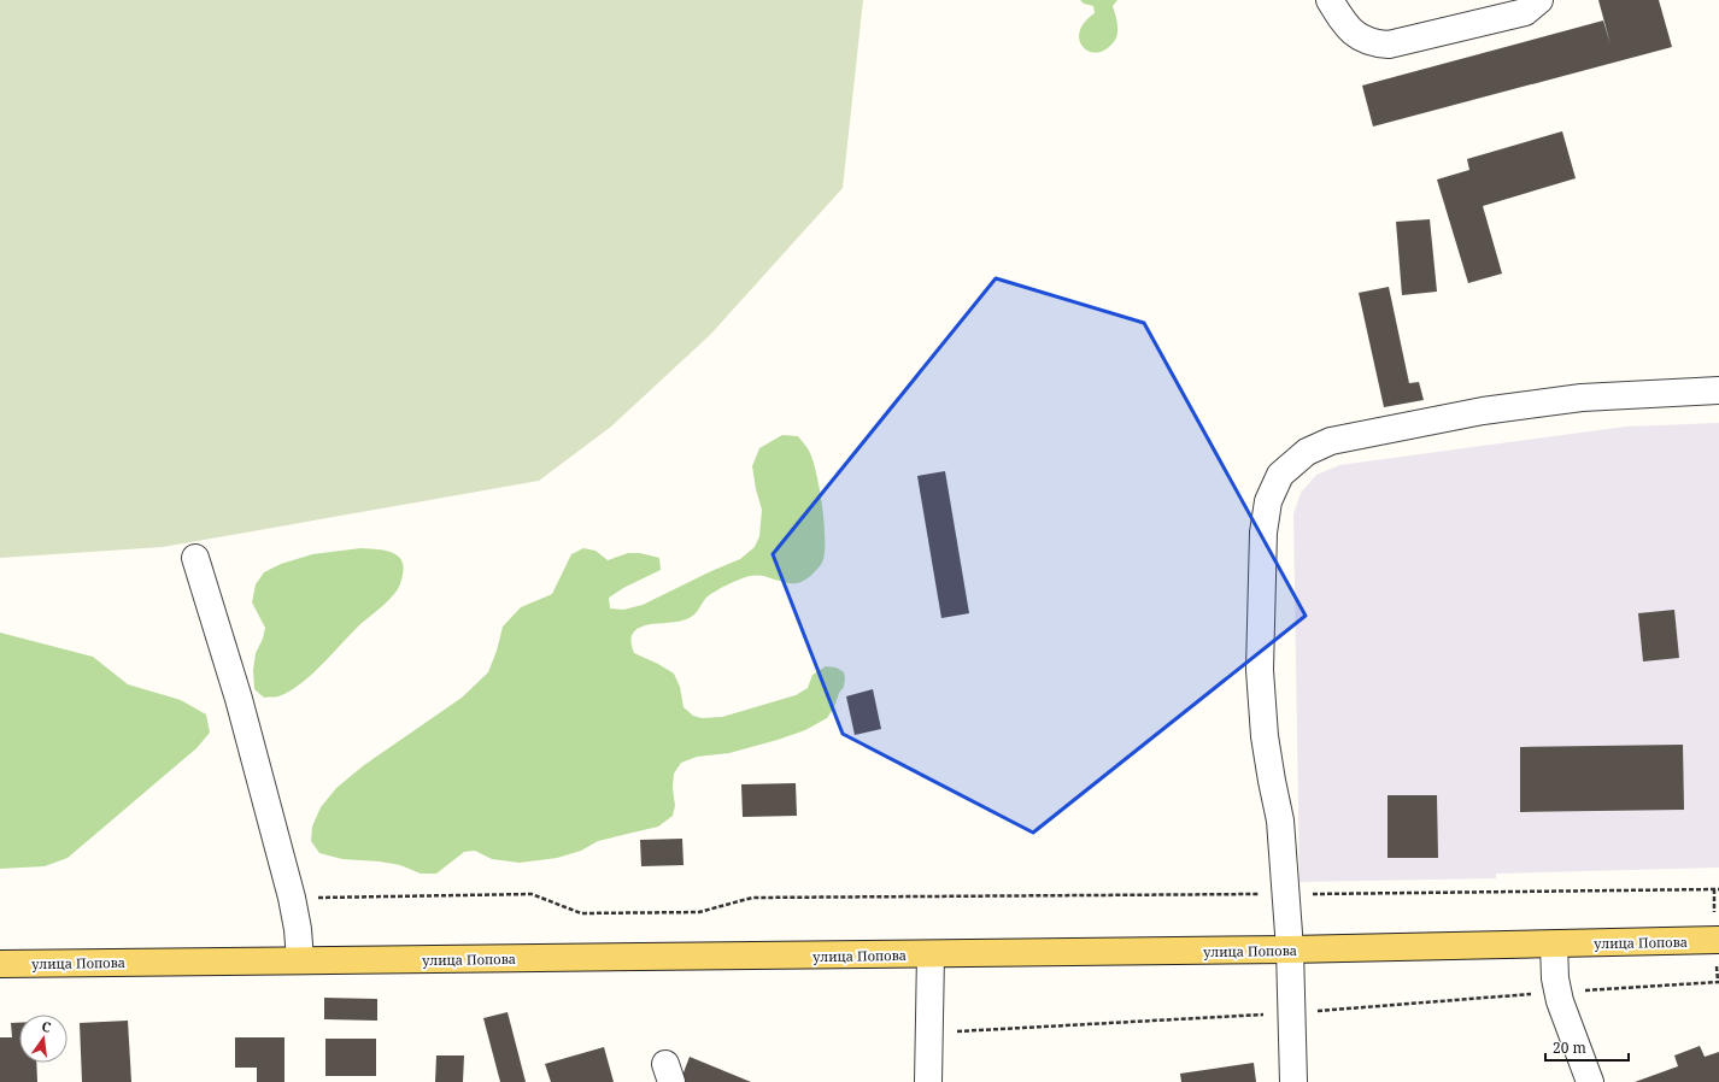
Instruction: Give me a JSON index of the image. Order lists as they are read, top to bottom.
{
  "streets": {
    "main road": ["улица Попова"]
  },
  "scale_bar": "20 m",
  "north": "top"
}
